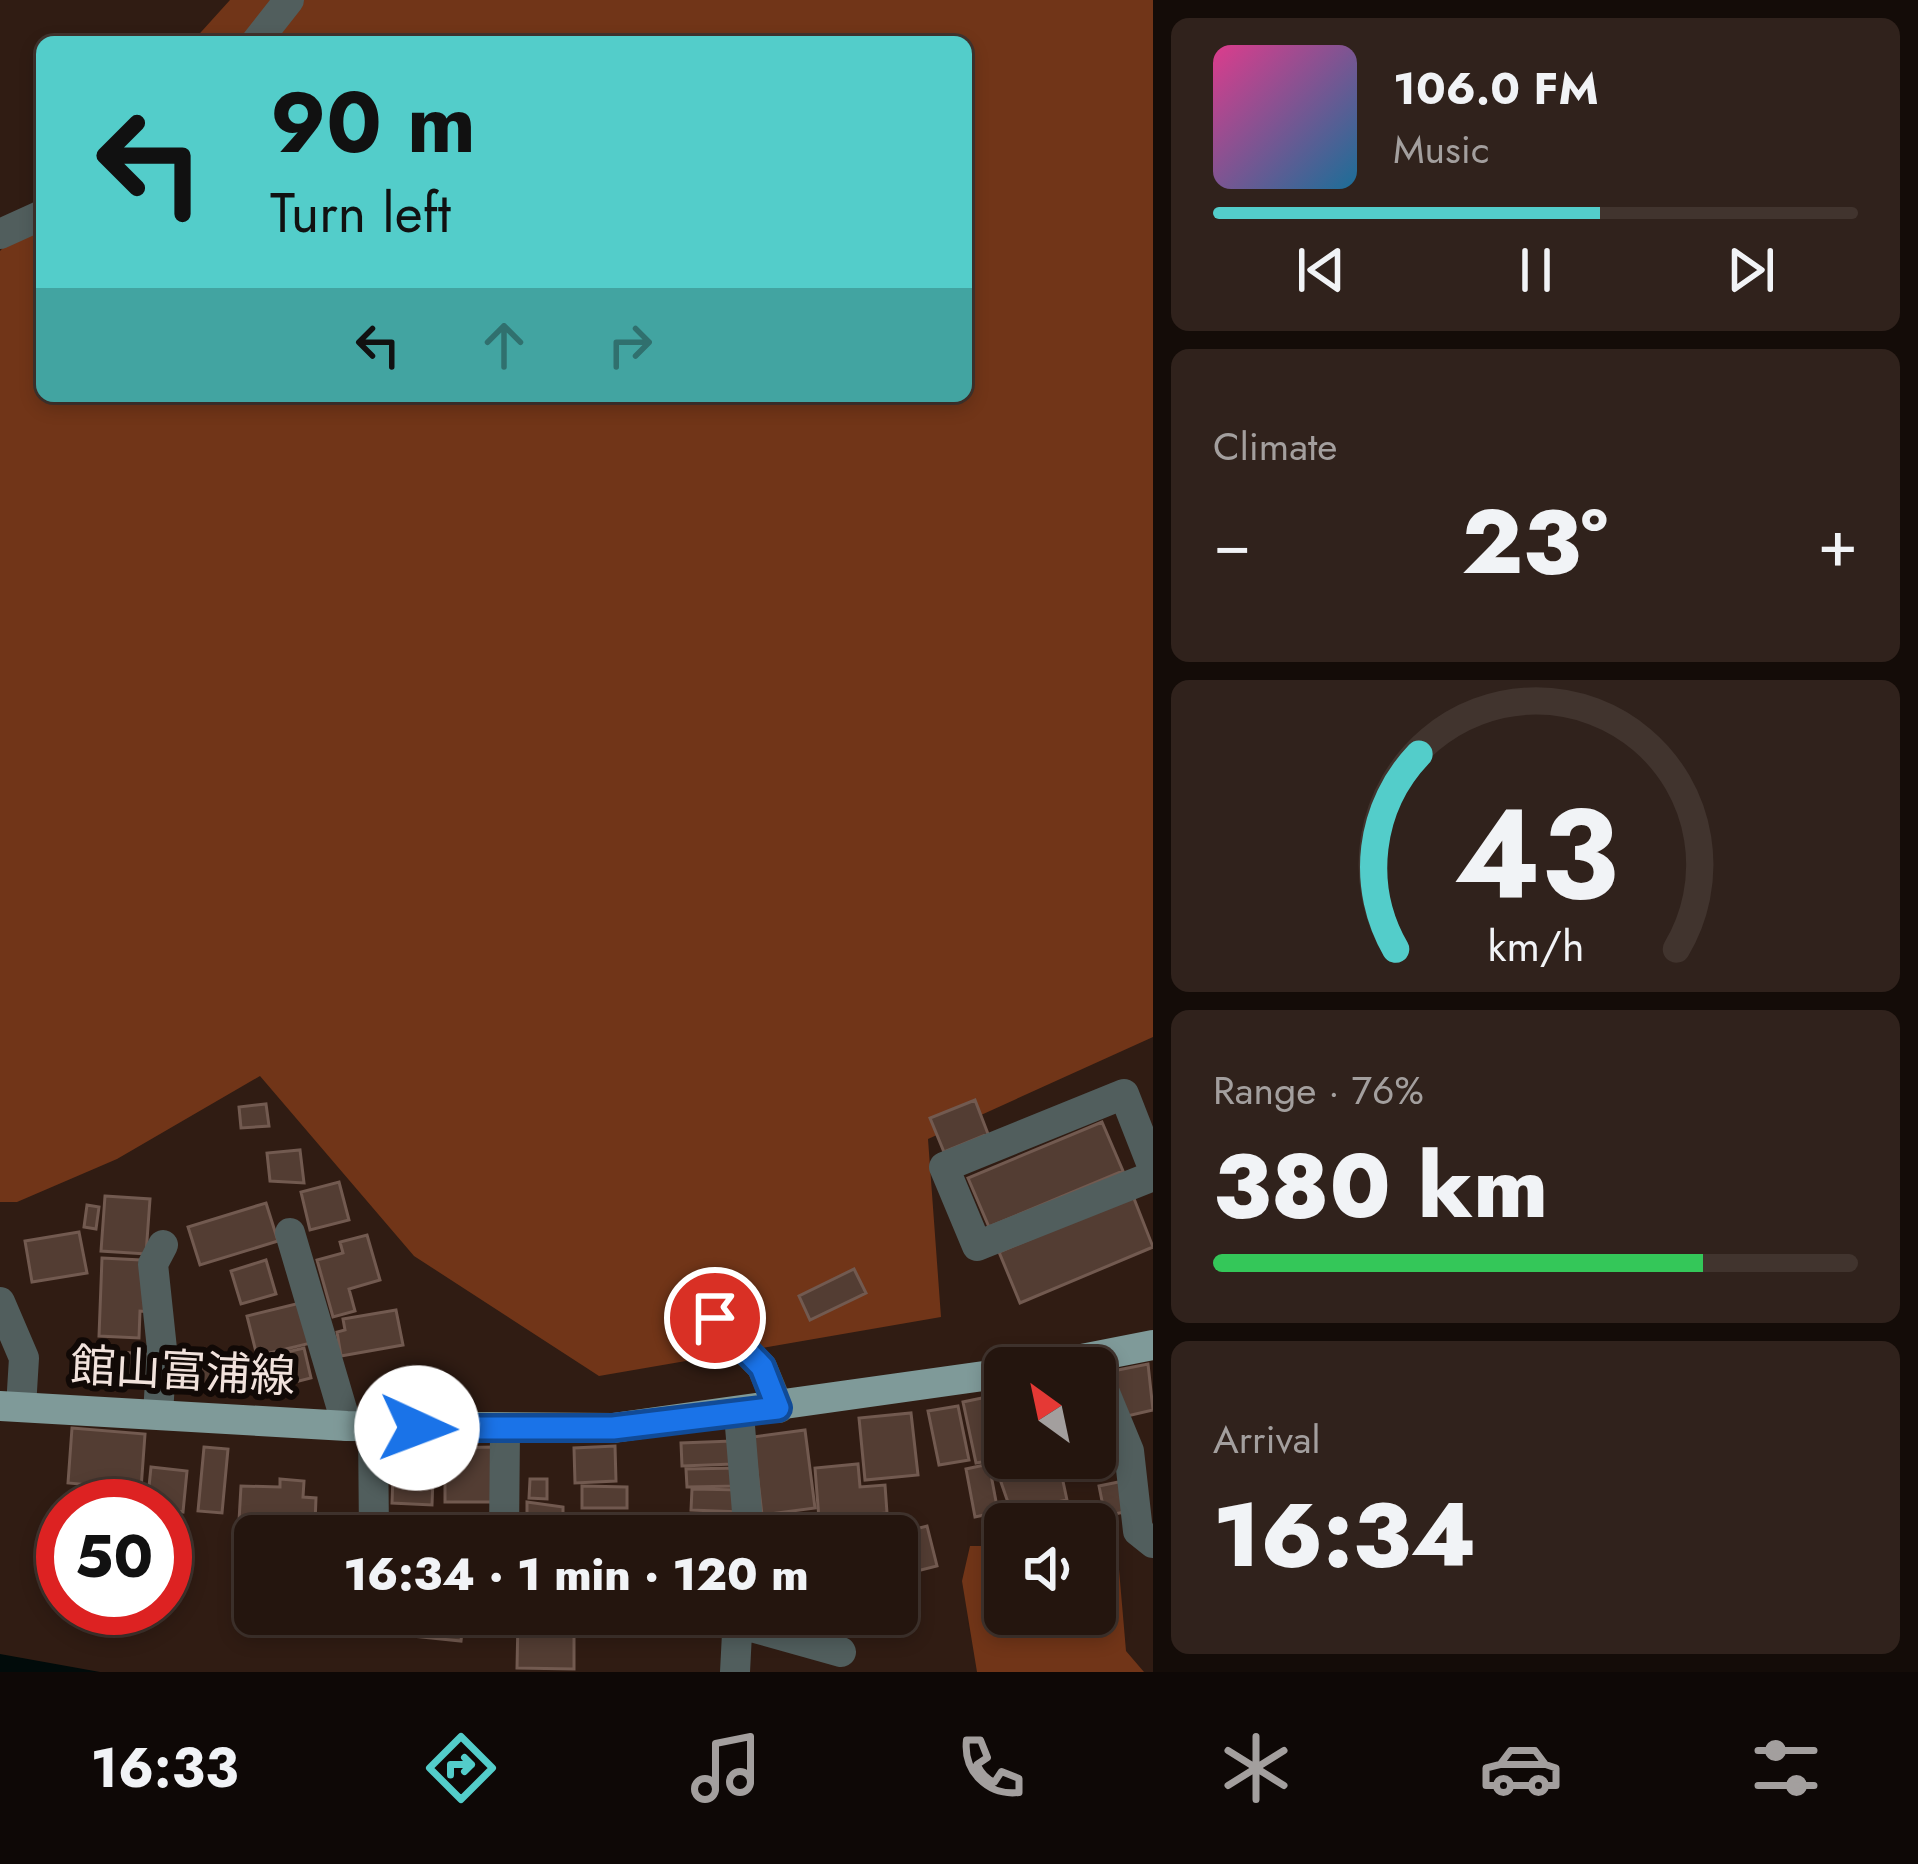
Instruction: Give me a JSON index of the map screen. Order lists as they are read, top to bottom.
{
  "streets": {
    "main road": ["館山富浦線"]
  },
  "north": "top left",
  "page": {
    "turn": ["90 m", "Turn left"],
    "song": ["106.0 FM", "Music"],
    "tile": [
      "Climate",
      ["Range · 76%", "380 km"],
      ["Arrival", "16:34"]
    ],
    "heat": ["−", "23°", "+"],
    "limit": "50",
    "trip": "16:34 · 1 min · 120 m",
    "tabs": "16:33",
    "gauge": ["43", "km/h"]
  }
}
